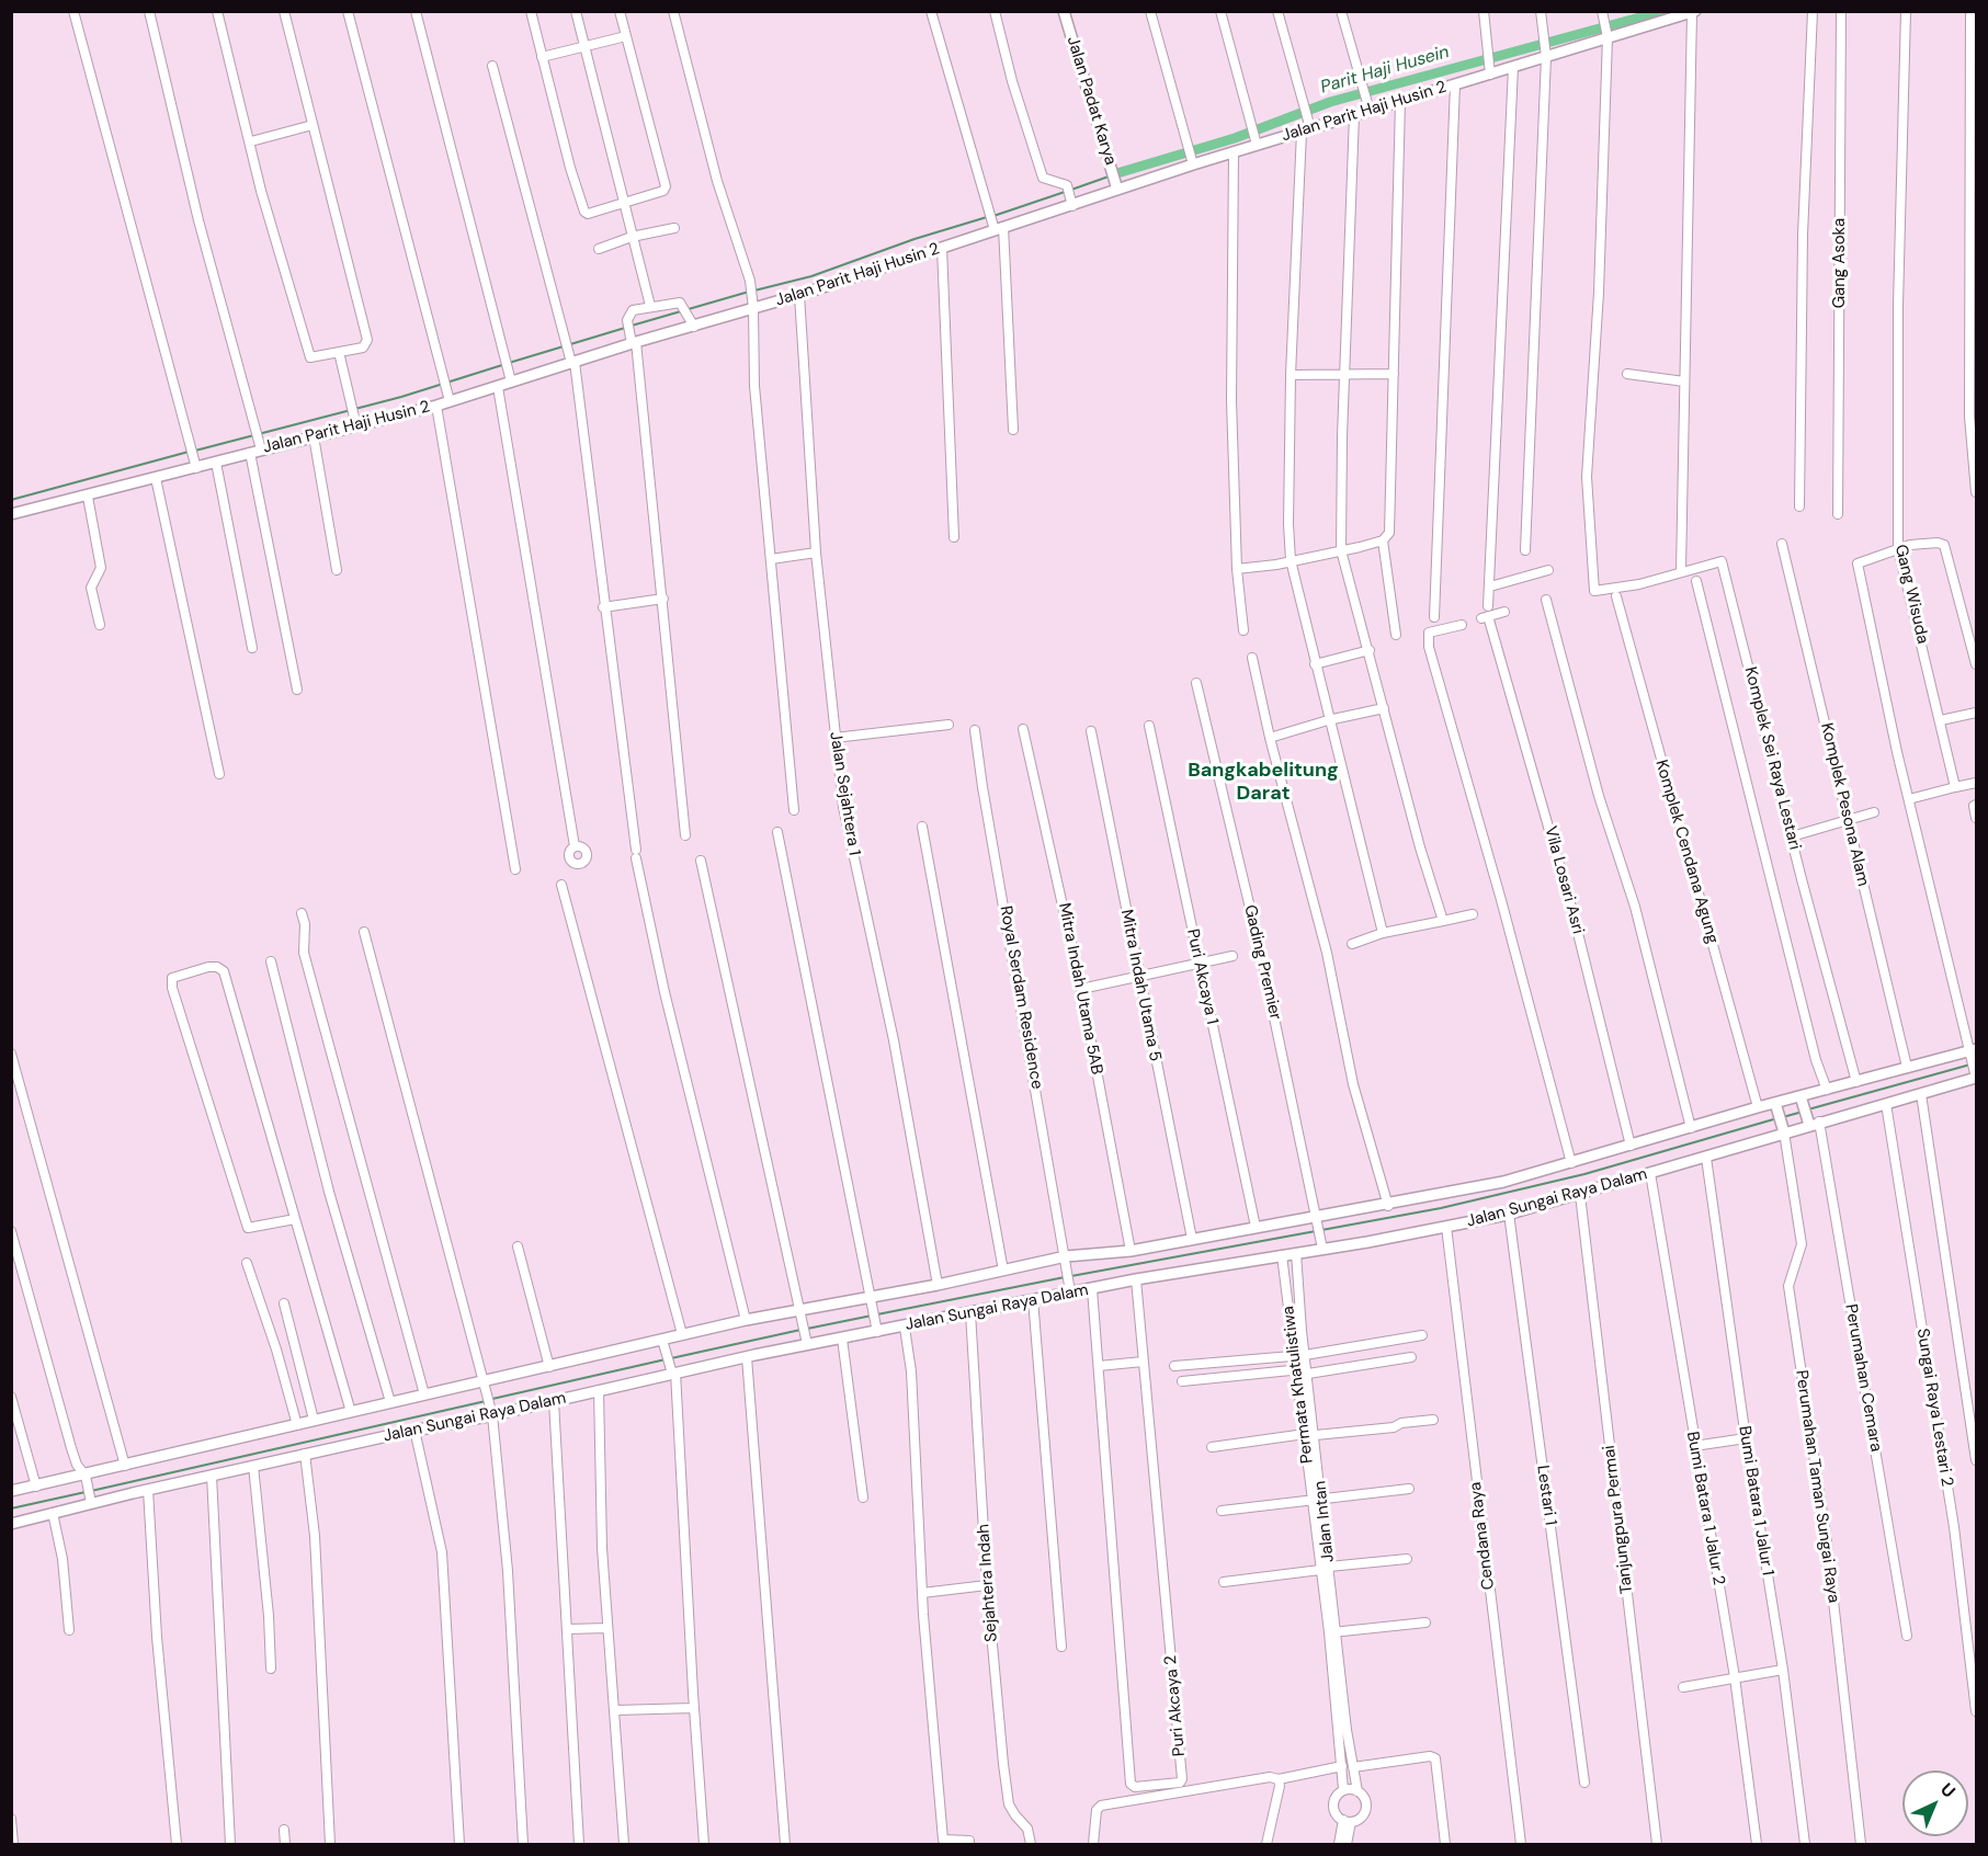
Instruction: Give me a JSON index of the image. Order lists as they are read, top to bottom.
{
  "streets": {
    "street": [
      "Jalan Padat Karya",
      "Jalan Parit Haji Husin 2",
      "Gang Asoka",
      "Gang Wisuda",
      "Komplek Sei Raya Lestari",
      "Jalan Sejahtera 1",
      "Komplek Pesona Alam",
      "Komplek Cendana Agung",
      "Vila Losari Asri",
      "Gading Premier",
      "Puri Akcaya 1",
      "Mitra Indah Utama 5",
      "Mitra Indah Utama 5AB",
      "Royal Serdam Residence",
      "Jalan Sungai Raya Dalam",
      "Perumahan Cemara",
      "Permata Khatulistiwa",
      "Sungai Raya Lestari 2",
      "Perumahan Taman Sungai Raya",
      "Lestari 1",
      "Bumi Batara 1 Jalur 1",
      "Bumi Batara 1 Jalur 2",
      "Tanjungpura Permai",
      "Jalan Intan",
      "Cendana Raya",
      "Sejahtera Indah",
      "Puri Akcaya 2"
    ]
  },
  "crossings": [
    ["Jalan Padat Karya", "Jalan Parit Haji Husin 2"],
    ["Jalan Parit Haji Husin 2", "Komplek Sei Raya Lestari"],
    ["Jalan Parit Haji Husin 2", "Jalan Sejahtera 1"],
    ["Gading Premier", "Jalan Sungai Raya Dalam"],
    ["Royal Serdam Residence", "Jalan Sungai Raya Dalam"],
    ["Jalan Sungai Raya Dalam", "Perumahan Cemara"],
    ["Jalan Sungai Raya Dalam", "Permata Khatulistiwa"],
    ["Jalan Sungai Raya Dalam", "Sungai Raya Lestari 2"],
    ["Jalan Sungai Raya Dalam", "Perumahan Taman Sungai Raya"],
    ["Jalan Sungai Raya Dalam", "Lestari 1"],
    ["Jalan Sungai Raya Dalam", "Bumi Batara 1 Jalur 1"],
    ["Jalan Sungai Raya Dalam", "Bumi Batara 1 Jalur 2"],
    ["Jalan Sungai Raya Dalam", "Tanjungpura Permai"],
    ["Jalan Sungai Raya Dalam", "Jalan Intan"],
    ["Jalan Sungai Raya Dalam", "Cendana Raya"],
    ["Jalan Sungai Raya Dalam", "Sejahtera Indah"],
    ["Jalan Sungai Raya Dalam", "Puri Akcaya 2"],
    ["Permata Khatulistiwa", "Jalan Intan"]
  ],
  "districts": ["Bangkabelitung Darat"],
  "water": ["Parit Haji Husein"],
  "north": "top right"
}
